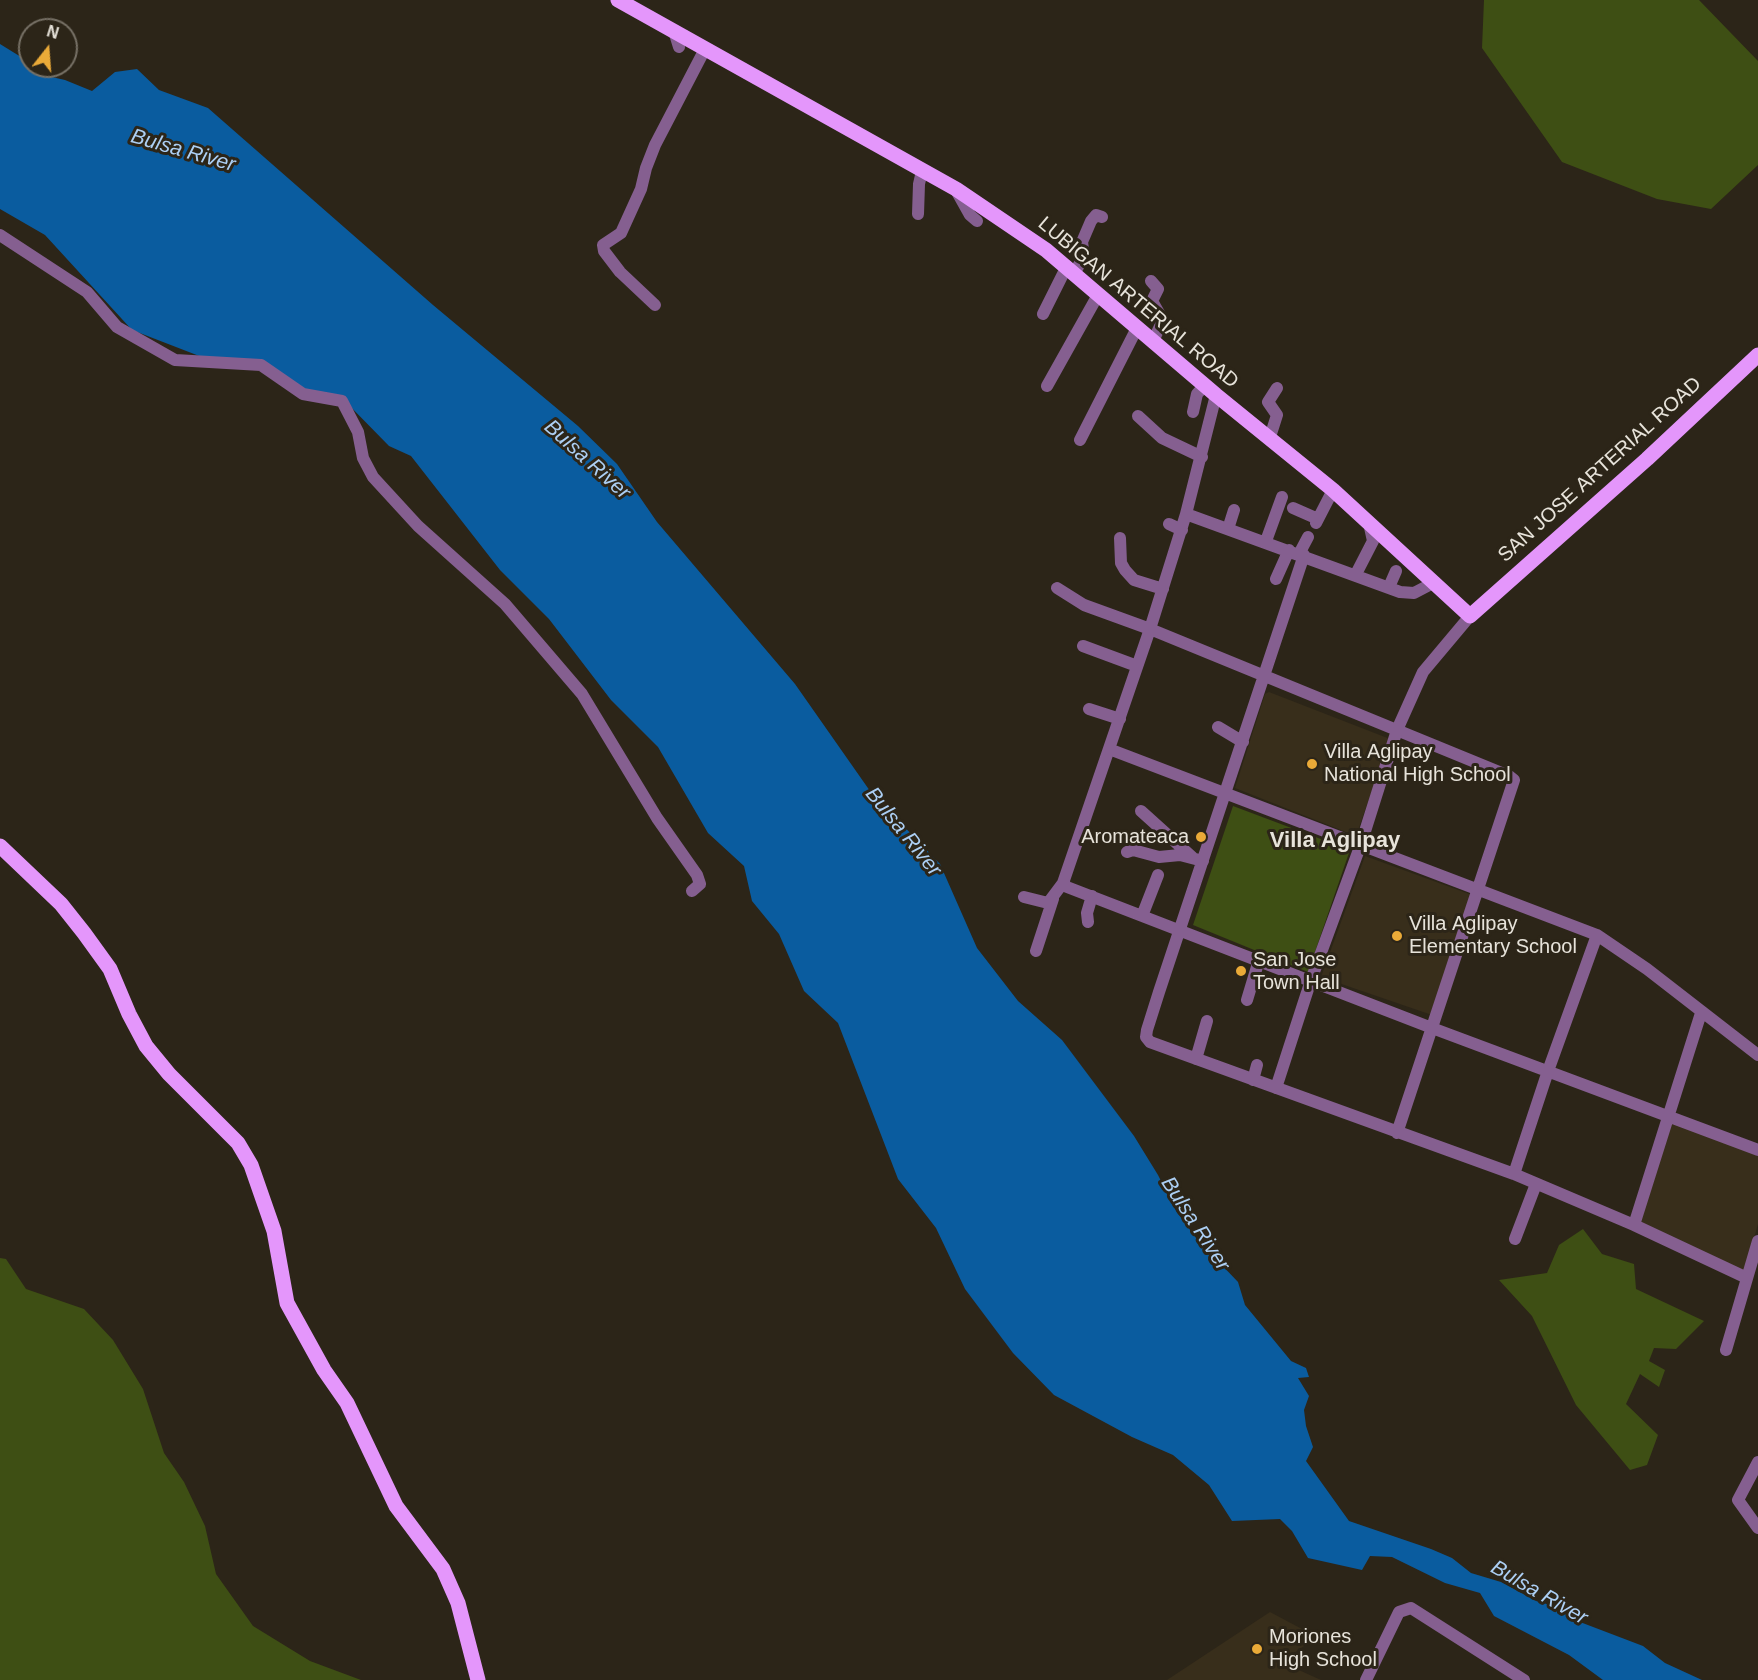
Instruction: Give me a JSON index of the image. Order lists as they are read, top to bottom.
{
  "streets": {
    "main road": ["LUBIGAN ARTERIAL ROAD", "SAN JOSE ARTERIAL ROAD"]
  },
  "crossings": [
    ["LUBIGAN ARTERIAL ROAD", "SAN JOSE ARTERIAL ROAD"]
  ],
  "districts": ["Villa Aglipay"],
  "water": ["Bulsa River"],
  "places": [
    "Villa Aglipay National High School",
    "Aromateaca",
    "Villa Aglipay Elementary School",
    "San Jose Town Hall",
    "Moriones High School"
  ],
  "north": "top"
}
